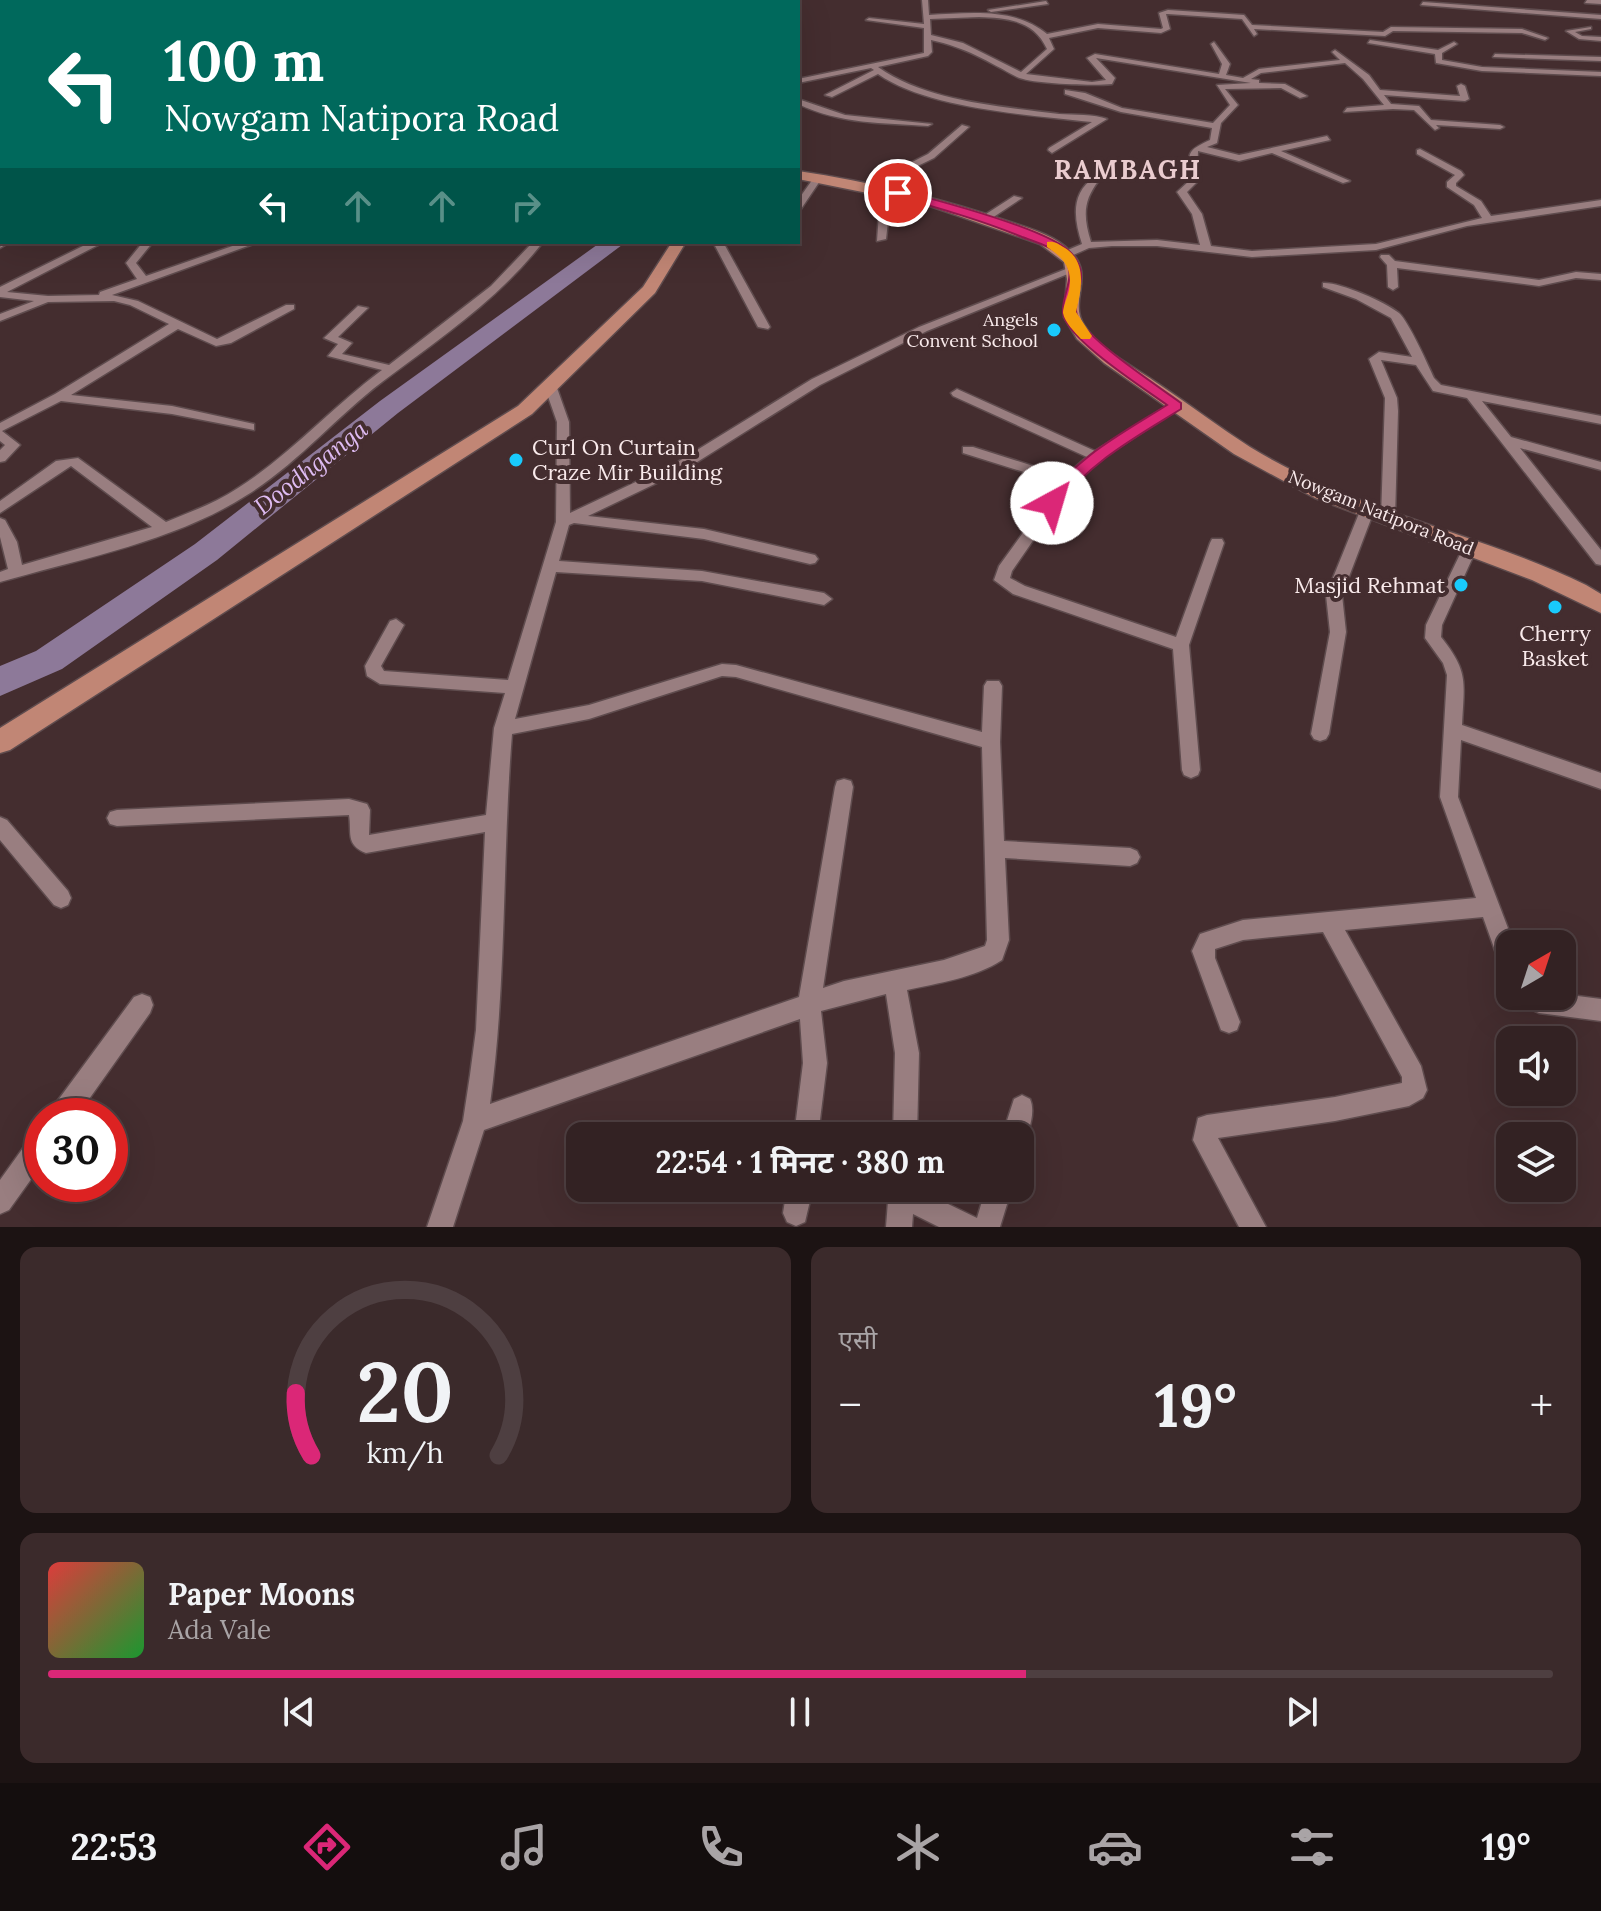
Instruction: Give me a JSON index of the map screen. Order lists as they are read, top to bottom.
{
  "streets": {
    "main road": ["Nowgam Natipora Road"]
  },
  "districts": ["RAMBAGH"],
  "water": ["Doodhganga"],
  "places": [
    "Angels Convent School",
    "Curl On Curtain Craze Mir Building",
    "Masjid Rehmat",
    "Cherry Basket"
  ],
  "north": "top right",
  "page": {
    "turn": ["100 m", "Nowgam Natipora Road"],
    "limit": "30",
    "trip": "22:54 · 1 मिनट · 380 m",
    "tile": "एसी",
    "heat": ["−", "19°", "+"],
    "song": ["Paper Moons", "Ada Vale"],
    "tabs": ["22:53", "19°"],
    "gauge": ["20", "km/h"]
  }
}
